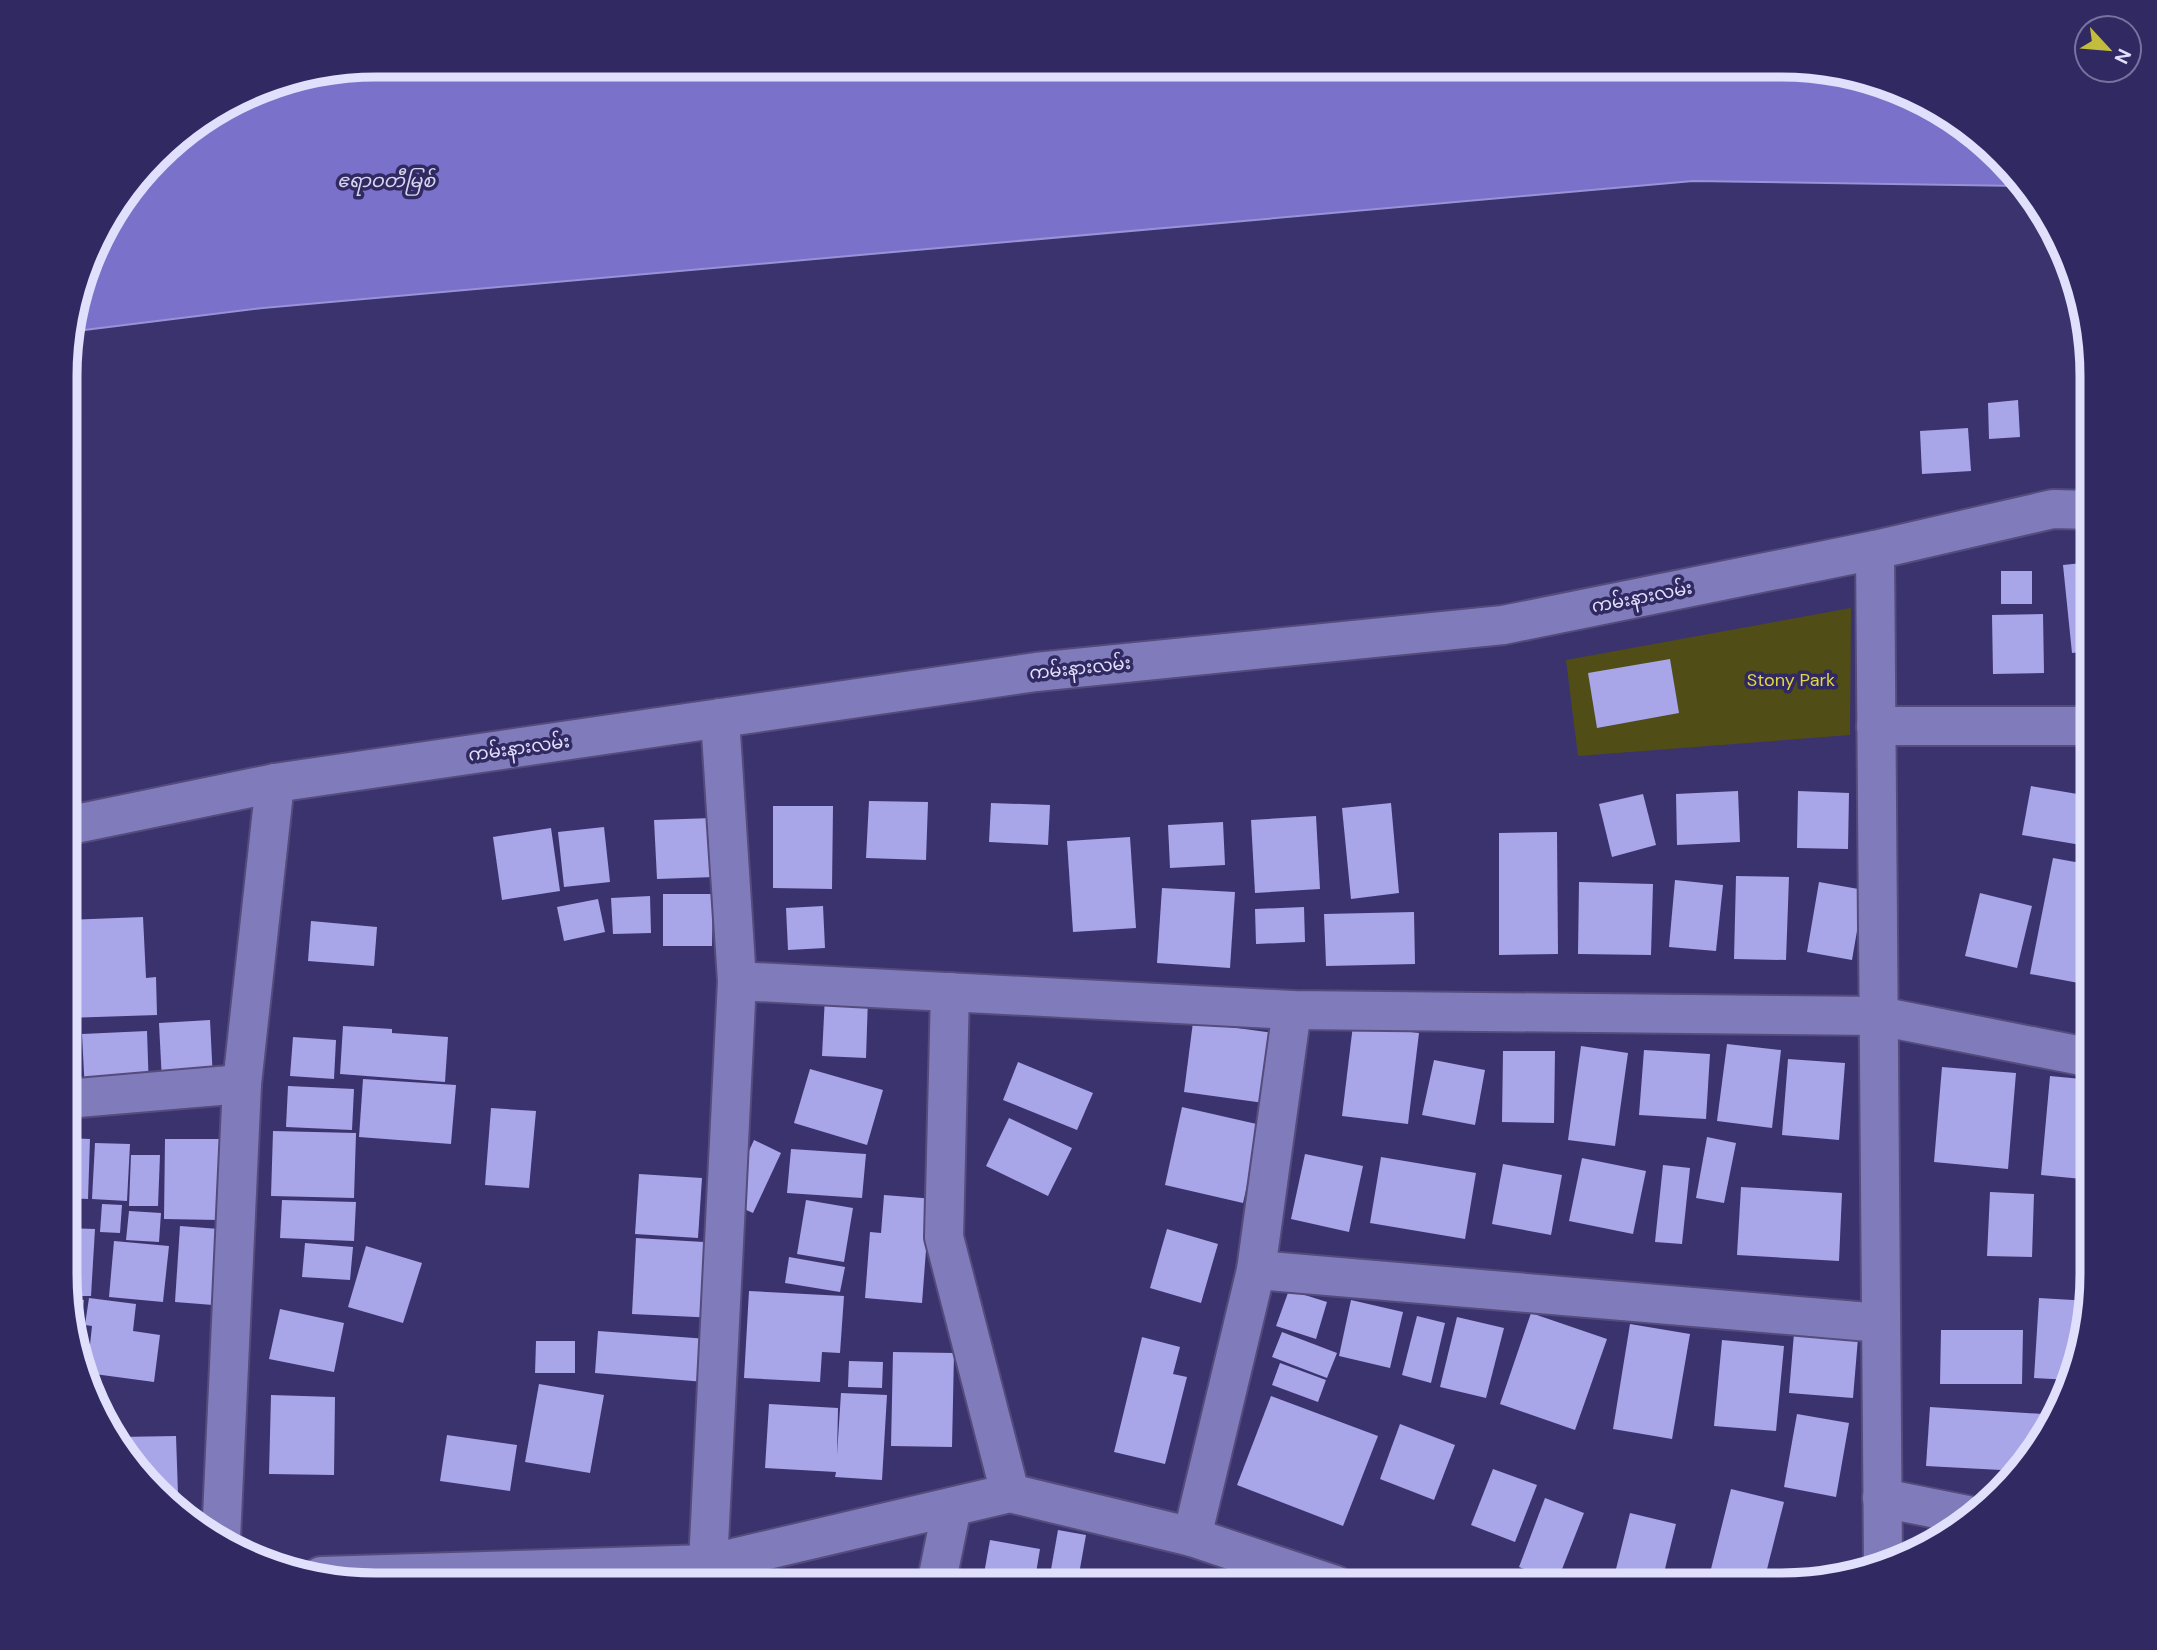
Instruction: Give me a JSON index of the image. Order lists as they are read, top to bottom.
{
  "streets": {
    "street": ["ကမ်းနားလမ်း"]
  },
  "water": ["ဧရာဝတီမြစ်"],
  "parks": ["Stony Park"],
  "north": "bottom right"
}
